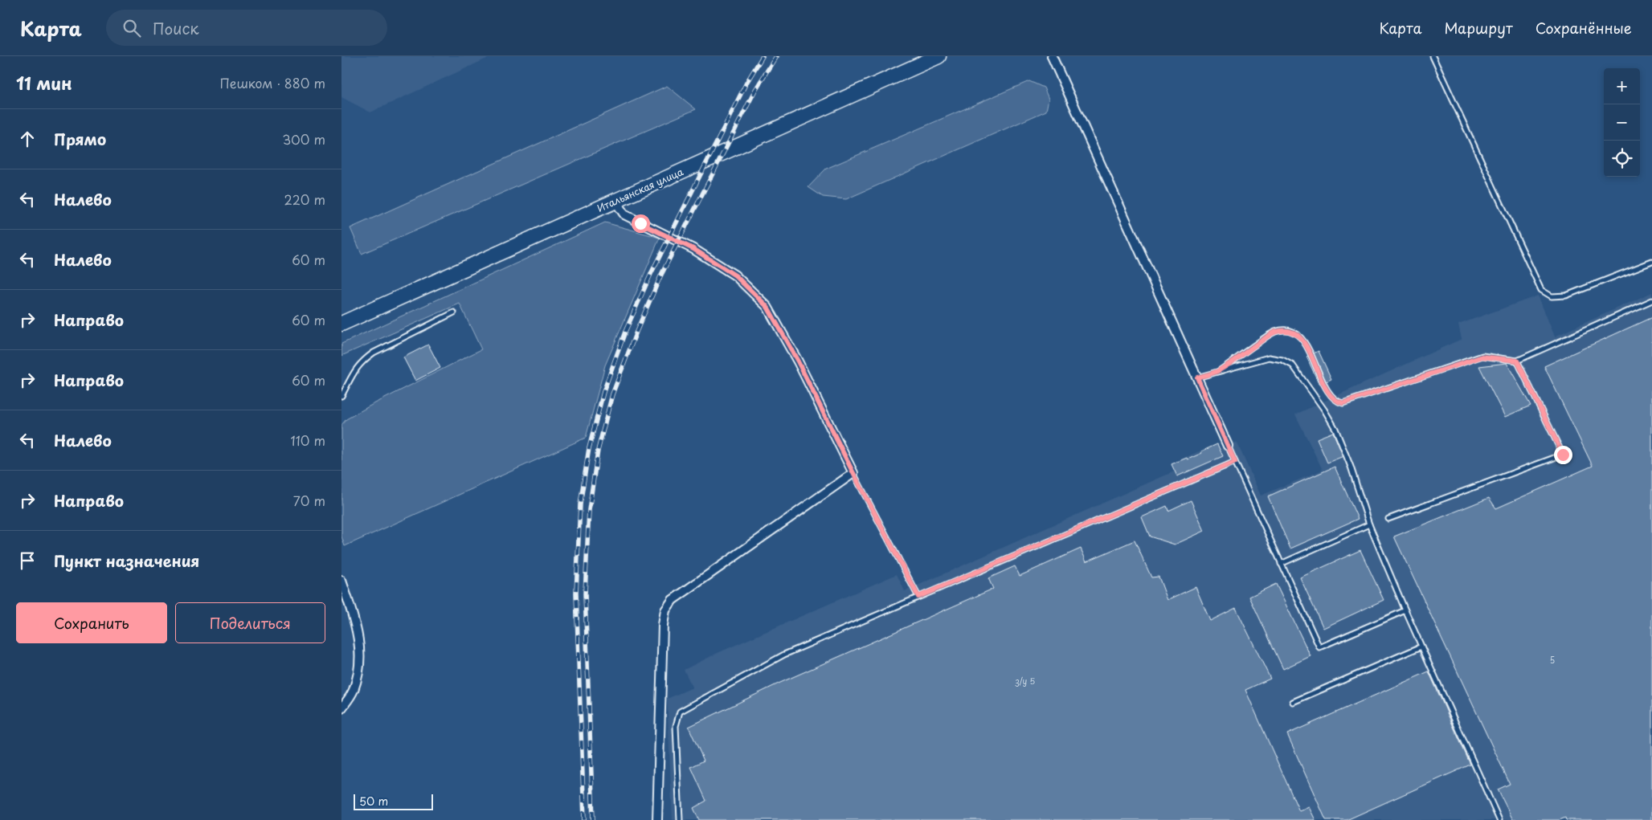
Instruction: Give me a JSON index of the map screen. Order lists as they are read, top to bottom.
{
  "streets": {
    "highway": ["Итальянская улица"]
  },
  "house_numbers": ["5", "з/у 5"],
  "scale_bar": "50 m",
  "page": {
    "header": "Карта",
    "search": "Поиск",
    "nav": ["Карта", "Маршрут", "Сохранённые"],
    "heading": ["11 мин", "Пешком · 880 m"],
    "map_buttons": ["+", "−"],
    "list": [
      ["Прямо", "300 m"],
      ["Налево", "220 m"],
      ["Налево", "60 m"],
      ["Направо", "60 m"],
      ["Направо", "60 m"],
      ["Налево", "110 m"],
      ["Направо", "70 m"],
      "Пункт назначения"
    ],
    "buttons": ["Сохранить", "Поделиться"],
    "scale": "50 m"
  }
}
